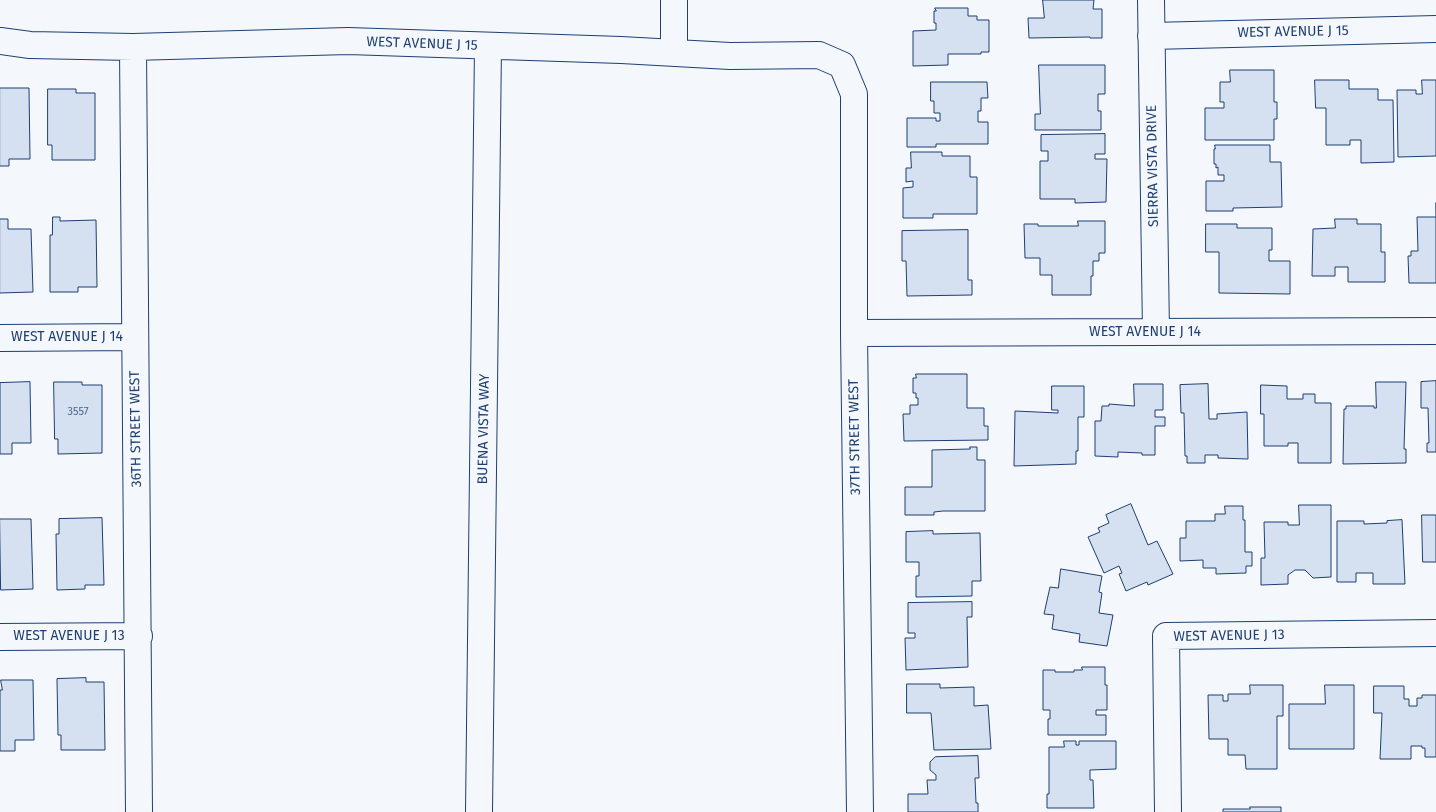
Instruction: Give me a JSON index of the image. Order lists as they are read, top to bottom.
{
  "streets": {
    "street": [
      "WEST AVENUE J 15",
      "SIERRA VISTA DRIVE",
      "WEST AVENUE J 14",
      "36TH STREET WEST",
      "BUENA VISTA WAY",
      "37TH STREET WEST",
      "WEST AVENUE J 13"
    ]
  },
  "crossings": [
    ["WEST AVENUE J 15", "SIERRA VISTA DRIVE"],
    ["WEST AVENUE J 15", "36TH STREET WEST"],
    ["WEST AVENUE J 15", "BUENA VISTA WAY"],
    ["WEST AVENUE J 15", "37TH STREET WEST"],
    ["SIERRA VISTA DRIVE", "WEST AVENUE J 14"],
    ["WEST AVENUE J 14", "36TH STREET WEST"],
    ["WEST AVENUE J 14", "37TH STREET WEST"],
    ["36TH STREET WEST", "WEST AVENUE J 13"]
  ],
  "house_numbers": ["3557"]
}
